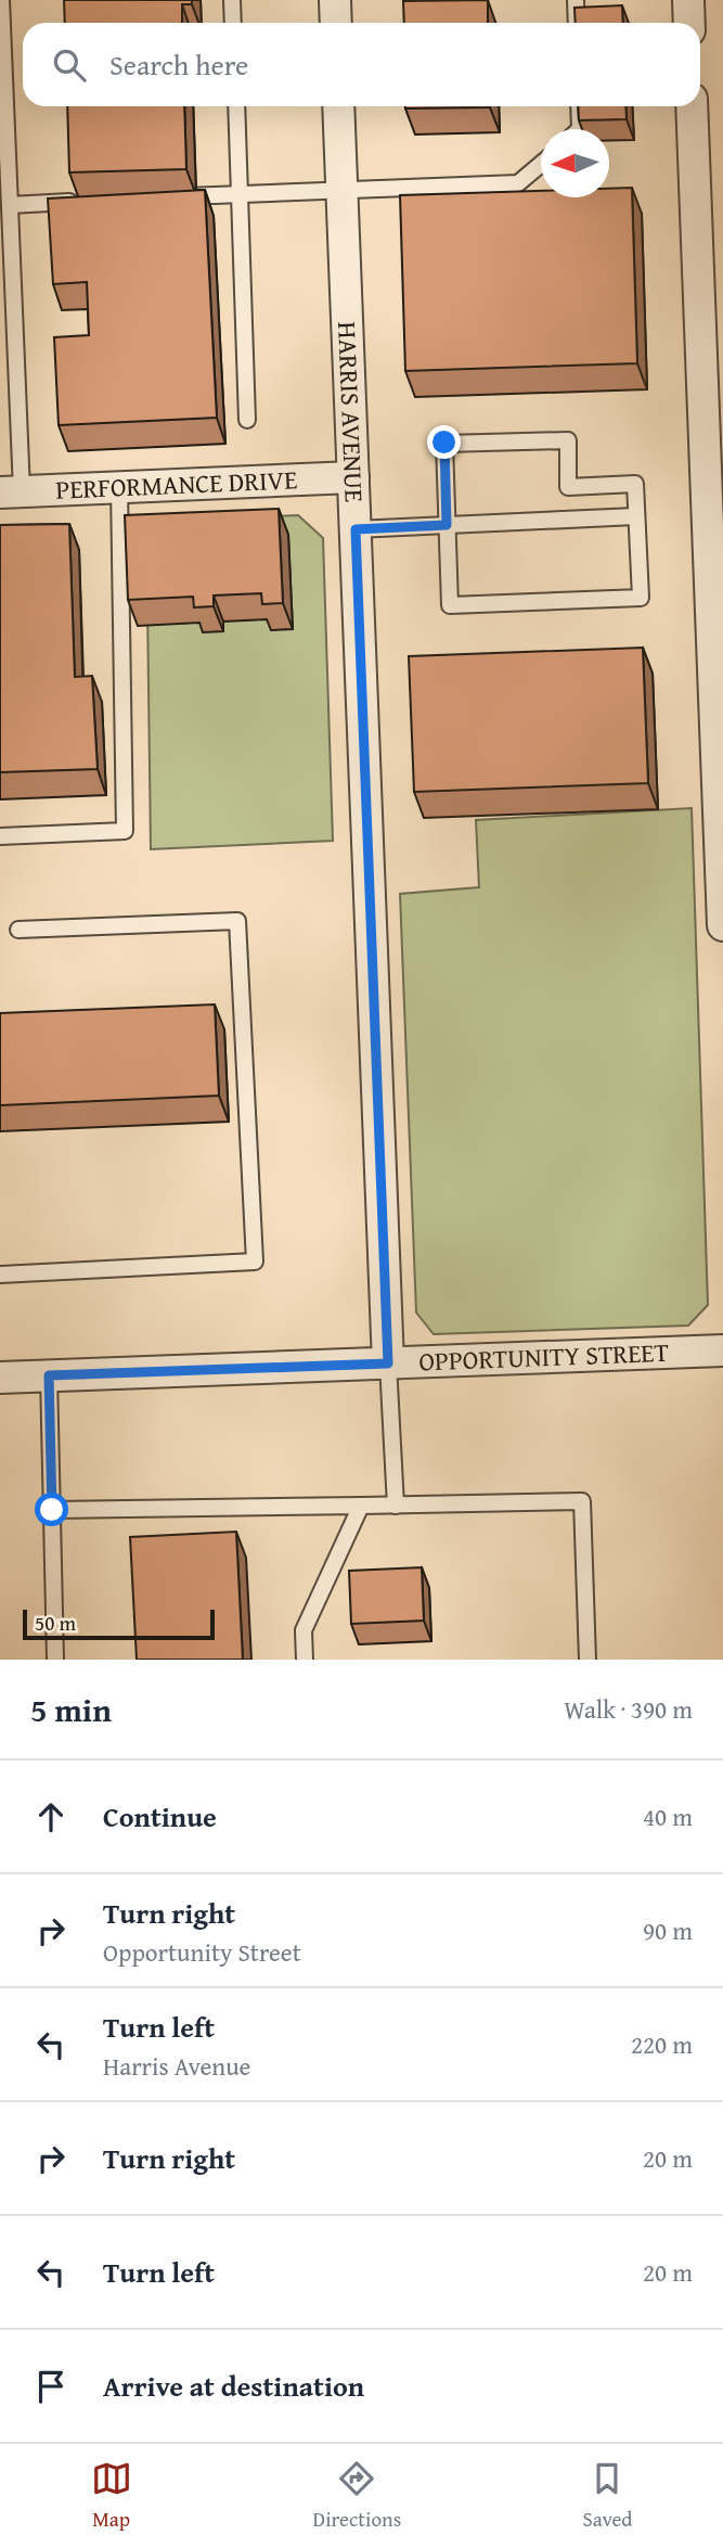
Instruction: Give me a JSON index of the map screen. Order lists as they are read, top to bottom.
{
  "streets": {
    "street": ["HARRIS AVENUE", "PERFORMANCE DRIVE", "OPPORTUNITY STREET"]
  },
  "crossings": [
    ["HARRIS AVENUE", "PERFORMANCE DRIVE"],
    ["HARRIS AVENUE", "OPPORTUNITY STREET"]
  ],
  "scale_bar": "50 m",
  "north": "left",
  "page": {
    "search": "Search here",
    "scale": "50 m",
    "heading": ["5 min", "Walk · 390 m"],
    "list": [
      ["Continue", "40 m"],
      ["Turn right", "Opportunity Street", "90 m"],
      ["Turn left", "Harris Avenue", "220 m"],
      ["Turn right", "20 m"],
      ["Turn left", "20 m"],
      "Arrive at destination"
    ],
    "nav": ["Map", "Directions", "Saved"]
  }
}
